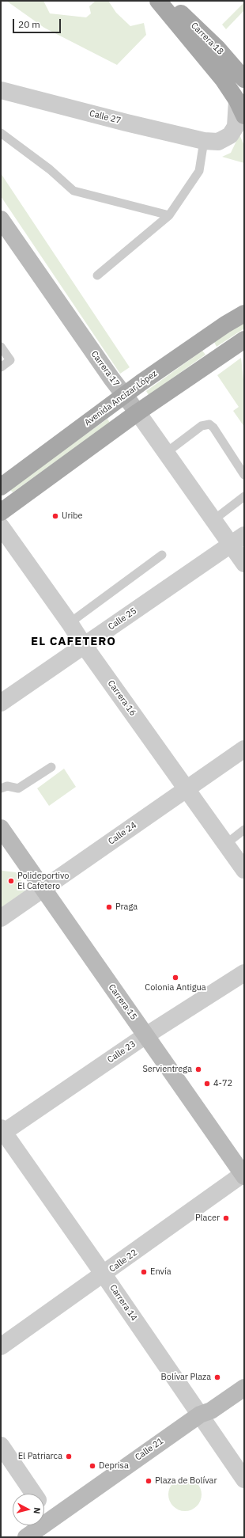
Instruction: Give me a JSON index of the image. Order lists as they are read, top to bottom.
{
  "streets": {
    "main road": ["Carrera 18", "Avenida Ancizar López"],
    "street": [
      "Calle 27",
      "Carrera 17",
      "Calle 25",
      "Carrera 16",
      "Calle 24",
      "Carrera 15",
      "Calle 23",
      "Calle 22",
      "Carrera 14",
      "Calle 21"
    ]
  },
  "crossings": [
    ["Carrera 17", "Avenida Ancizar López"],
    ["Carrera 17", "Calle 25"],
    ["Calle 25", "Carrera 16"],
    ["Carrera 16", "Calle 24"],
    ["Calle 24", "Carrera 15"],
    ["Carrera 15", "Calle 23"],
    ["Carrera 15", "Calle 22"],
    ["Calle 23", "Carrera 14"],
    ["Calle 22", "Carrera 14"],
    ["Carrera 14", "Calle 21"]
  ],
  "districts": ["EL CAFETERO"],
  "places": [
    "Uribe",
    "Polideportivo El Cafetero",
    "Praga",
    "Colonia Antigua",
    "Servientrega",
    "4-72",
    "Placer",
    "Envía",
    "Bolívar Plaza",
    "El Patriarca",
    "Deprisa",
    "Plaza de Bolívar"
  ],
  "scale_bar": "20 m",
  "north": "right"
}
